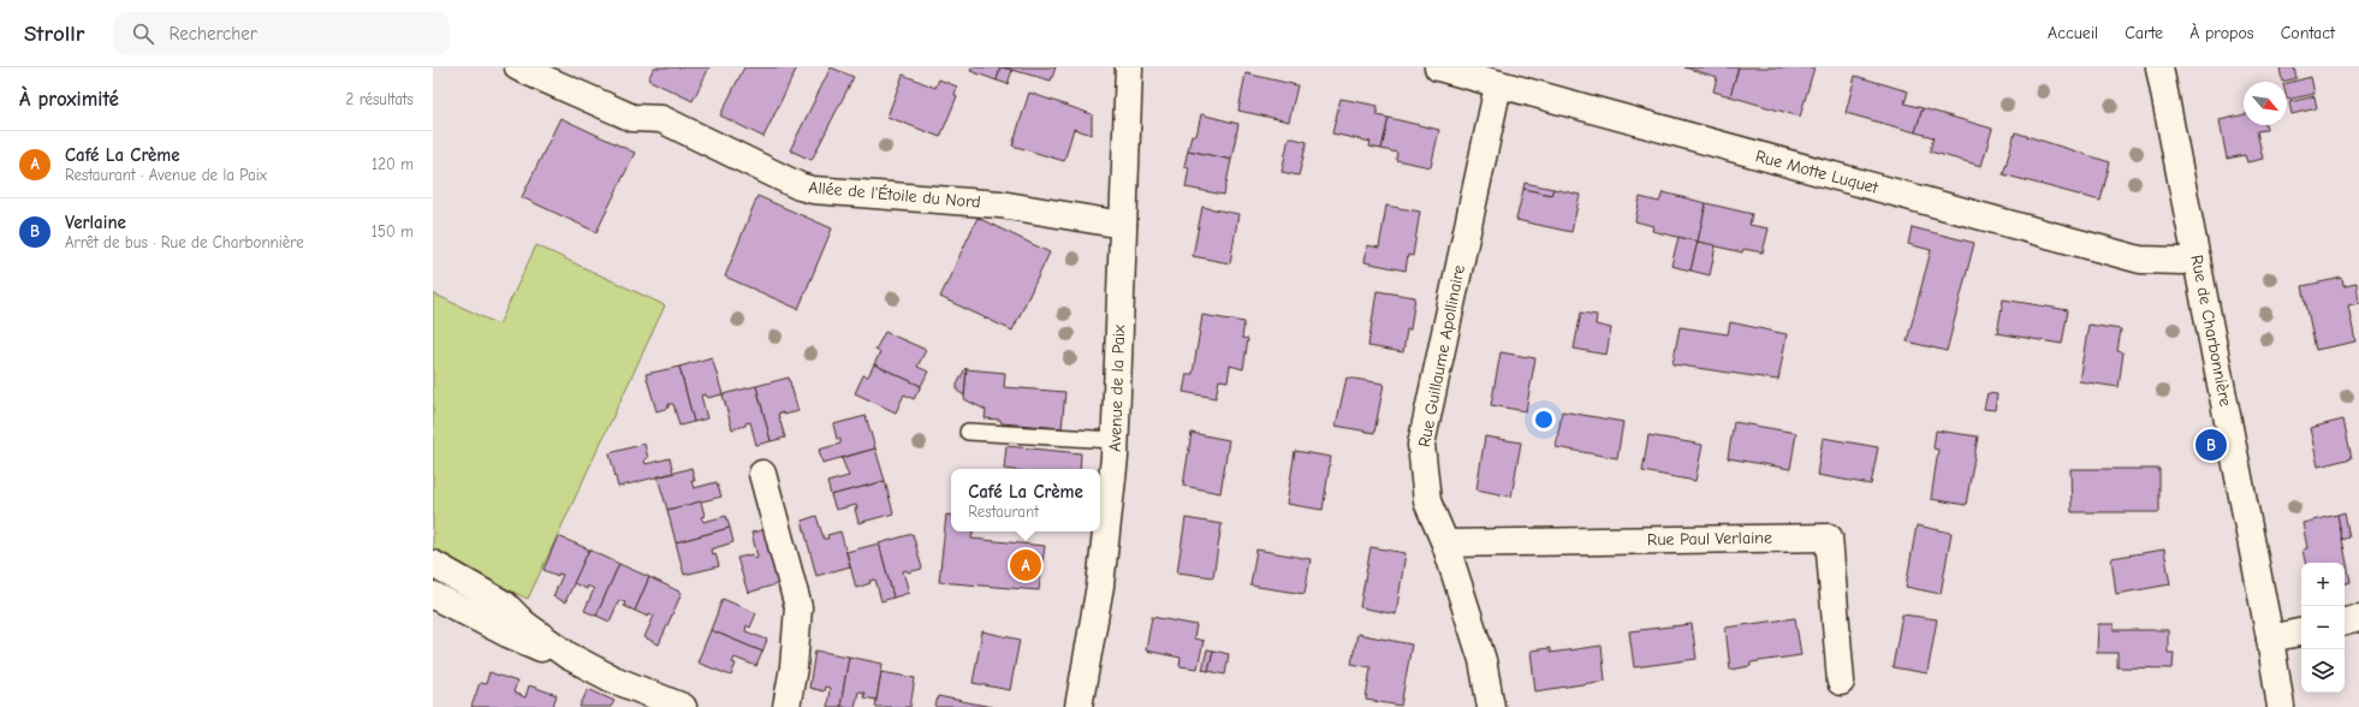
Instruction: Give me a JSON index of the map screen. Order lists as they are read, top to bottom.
{
  "streets": {
    "street": [
      "Rue Motte Luquet",
      "Allée de l'Étoile du Nord",
      "Rue de Charbonnière",
      "Rue Guillaume Apollinaire",
      "Avenue de la Paix",
      "Rue Paul Verlaine"
    ]
  },
  "crossings": [
    ["Rue Motte Luquet", "Rue de Charbonnière"],
    ["Rue Motte Luquet", "Rue Guillaume Apollinaire"],
    ["Allée de l'Étoile du Nord", "Avenue de la Paix"],
    ["Rue Guillaume Apollinaire", "Rue Paul Verlaine"]
  ],
  "north": "bottom right",
  "page": {
    "header": "Strollr",
    "search": "Rechercher",
    "nav": [
      "Accueil",
      "Carte",
      "À propos",
      "Contact"
    ],
    "heading": ["À proximité", "2 résultats"],
    "list": [
      {
        "mark": "A",
        "name": "Café La Crème",
        "note": "Restaurant · Avenue de la Paix",
        "value": "120 m"
      },
      {
        "mark": "B",
        "name": "Verlaine",
        "note": "Arrêt de bus · Rue de Charbonnière",
        "value": "150 m"
      }
    ],
    "pins": ["B", "A"],
    "popup": ["Café La Crème", "Restaurant"],
    "map_buttons": ["+", "−"]
  }
}
